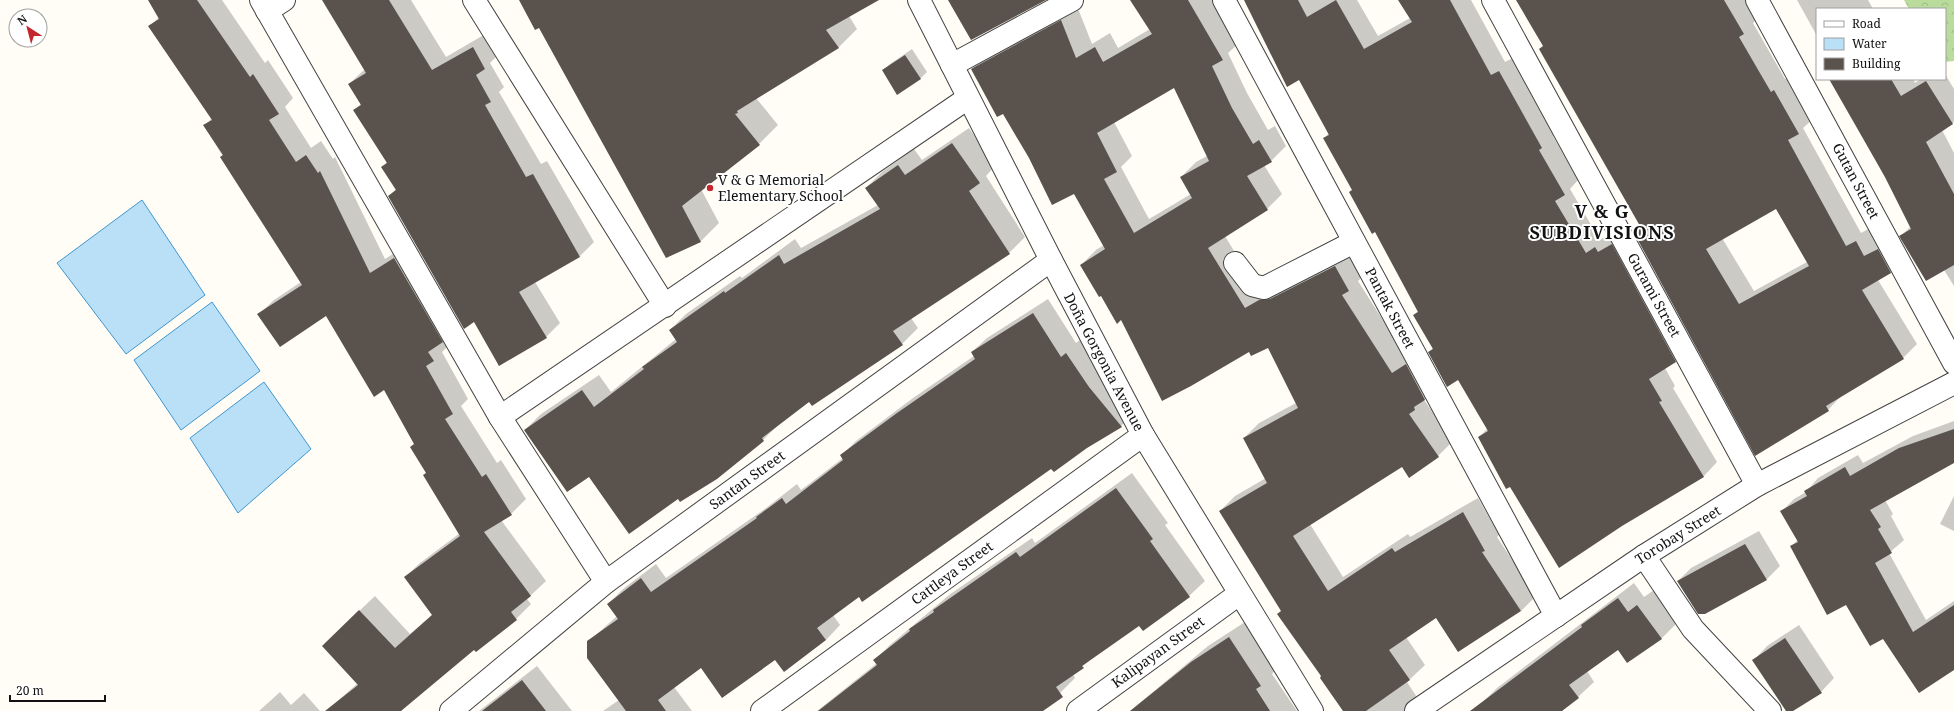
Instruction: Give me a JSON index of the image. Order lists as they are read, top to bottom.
{
  "streets": {
    "street": [
      "Gutan Street",
      "Gurami Street",
      "Pantak Street",
      "Doña Gorgonia Avenue",
      "Santan Street",
      "Torobay Street",
      "Cattleya Street",
      "Kalipayan Street"
    ]
  },
  "crossings": [
    ["Gurami Street", "Torobay Street"],
    ["Pantak Street", "Torobay Street"],
    ["Doña Gorgonia Avenue", "Santan Street"],
    ["Doña Gorgonia Avenue", "Cattleya Street"],
    ["Doña Gorgonia Avenue", "Kalipayan Street"]
  ],
  "districts": ["V & G SUBDIVISIONS"],
  "places": ["V & G Memorial Elementary School"],
  "legend": ["Road", "Water", "Building"],
  "scale_bar": "20 m",
  "north": "top left"
}
